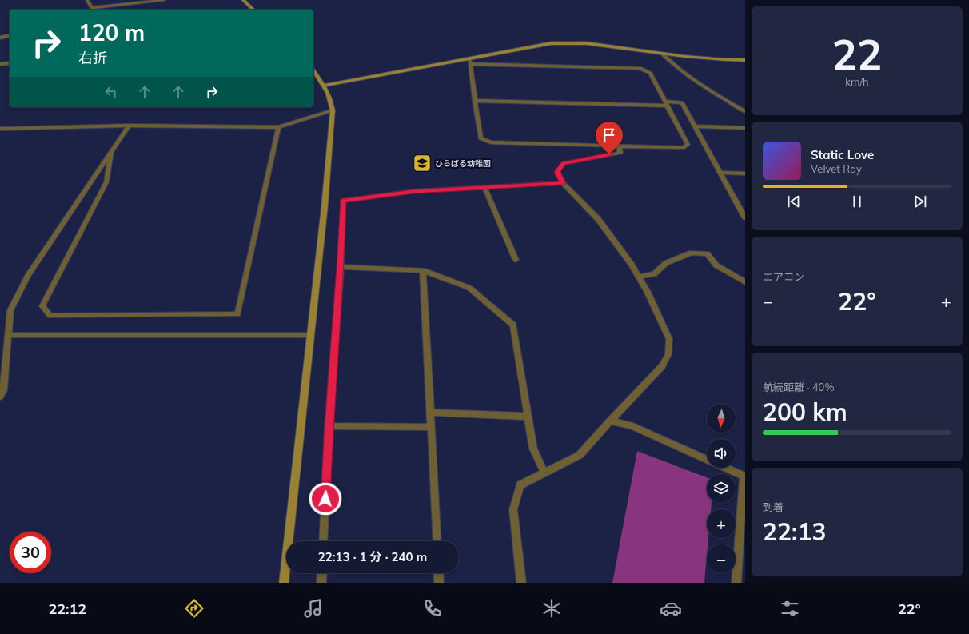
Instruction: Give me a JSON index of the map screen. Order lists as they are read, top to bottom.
{
  "places": {
    "school or university": ["ひらばる幼稚園"]
  },
  "north": "bottom",
  "page": {
    "tile": [
      ["22", "km/h"],
      "エアコン",
      ["航続距離 · 40%", "200 km"],
      ["到着", "22:13"]
    ],
    "turn": ["120 m", "右折"],
    "song": ["Static Love", "Velvet Ray"],
    "heat": ["−", "22°", "+"],
    "map_buttons": ["+", "−"],
    "limit": "30",
    "trip": "22:13 · 1 分 · 240 m",
    "tabs": ["22:12", "22°"]
  }
}
